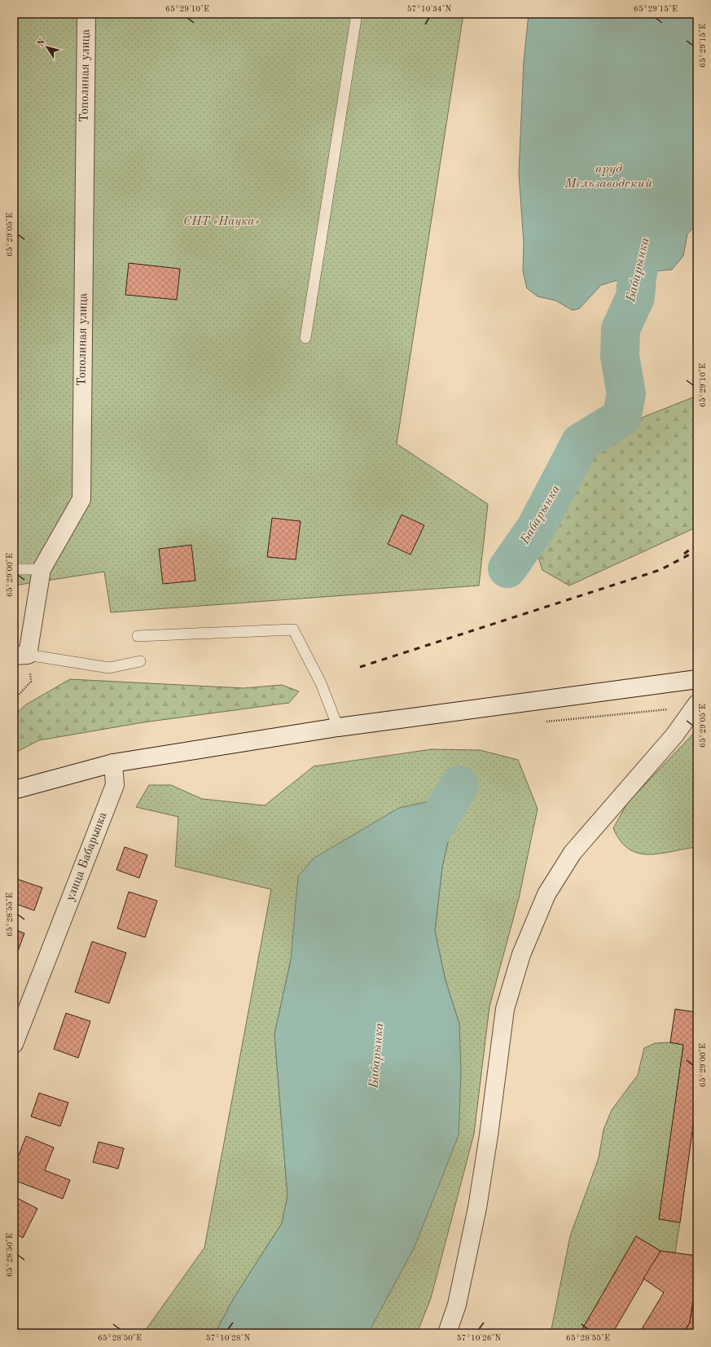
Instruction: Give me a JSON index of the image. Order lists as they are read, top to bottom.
{
  "streets": {
    "street": ["Тополиная улица", "улица Бабарынка"]
  },
  "water": ["пруд Мельзаводский", "Бабарынка"],
  "parks": ["СНТ «Наука»"],
  "north": "top left",
  "coordinates": [
    "65°29'10\"E",
    "57°10'34\"N",
    "65°29'15\"E",
    "65°29'05\"E",
    "65°29'00\"E",
    "65°28'55\"E",
    "65°28'50\"E",
    "57°10'28\"N",
    "57°10'26\"N"
  ]
}
